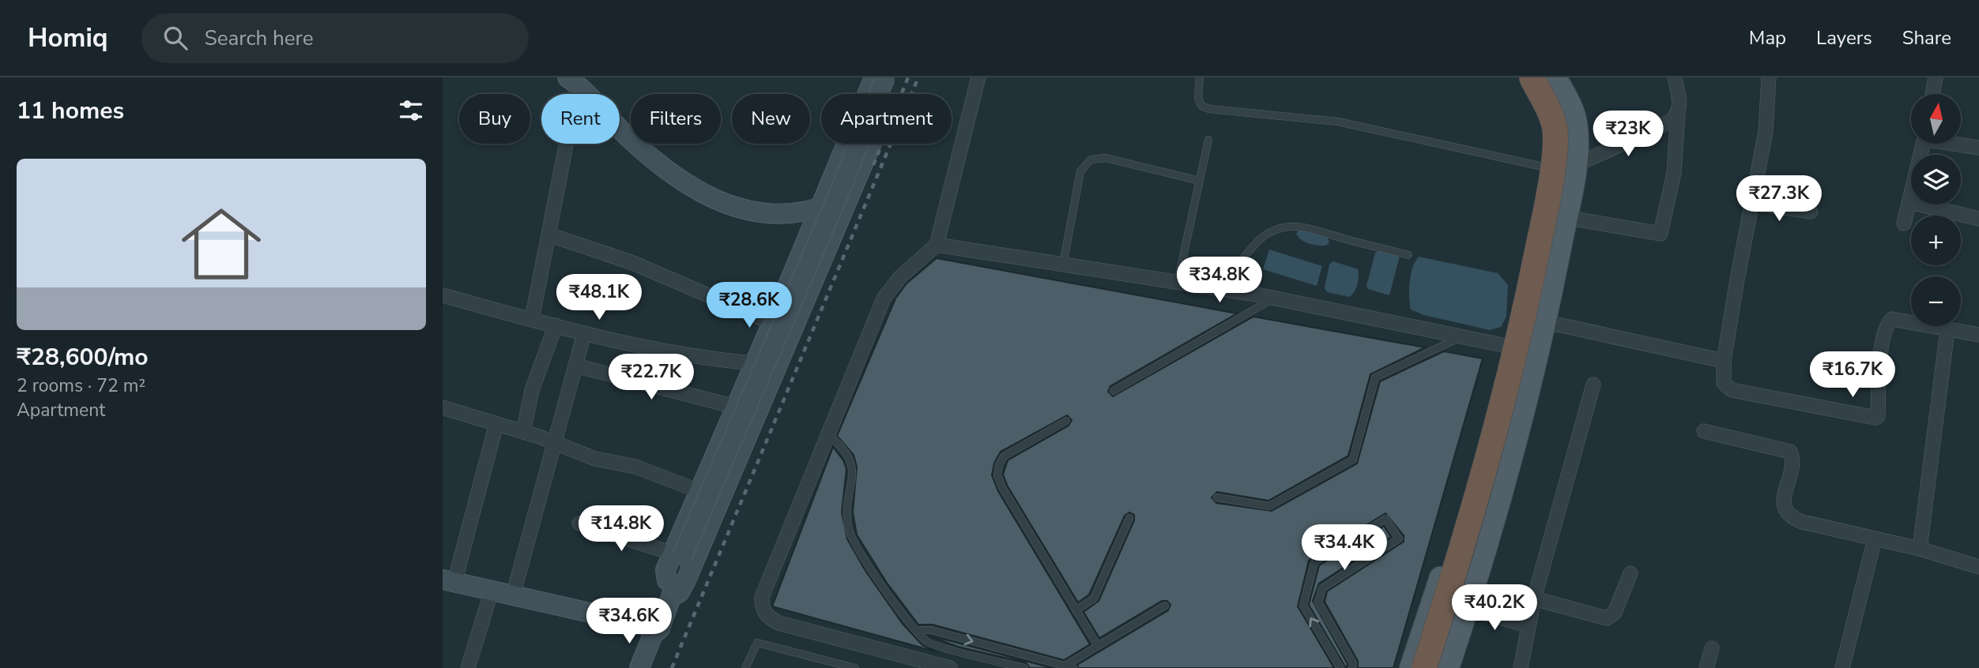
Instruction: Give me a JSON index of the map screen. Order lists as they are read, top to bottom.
{
  "north": "top",
  "page": {
    "header": "Homiq",
    "search": "Search here",
    "nav": ["Map", "Layers", "Share"],
    "heading": "11 homes",
    "map_buttons": ["+", "−"],
    "chip": [
      "Buy",
      "Rent",
      "Filters",
      "New",
      "Apartment"
    ],
    "price": [
      "₹23K",
      "₹27.3K",
      "₹34.8K",
      "₹48.1K",
      "₹28.6K",
      "₹16.7K",
      "₹22.7K",
      "₹14.8K",
      "₹34.4K",
      "₹40.2K",
      "₹34.6K"
    ],
    "list": [
      {
        "name": "₹28,600/mo",
        "note": "2 rooms · 72 m² · Apartment"
      }
    ]
  }
}
